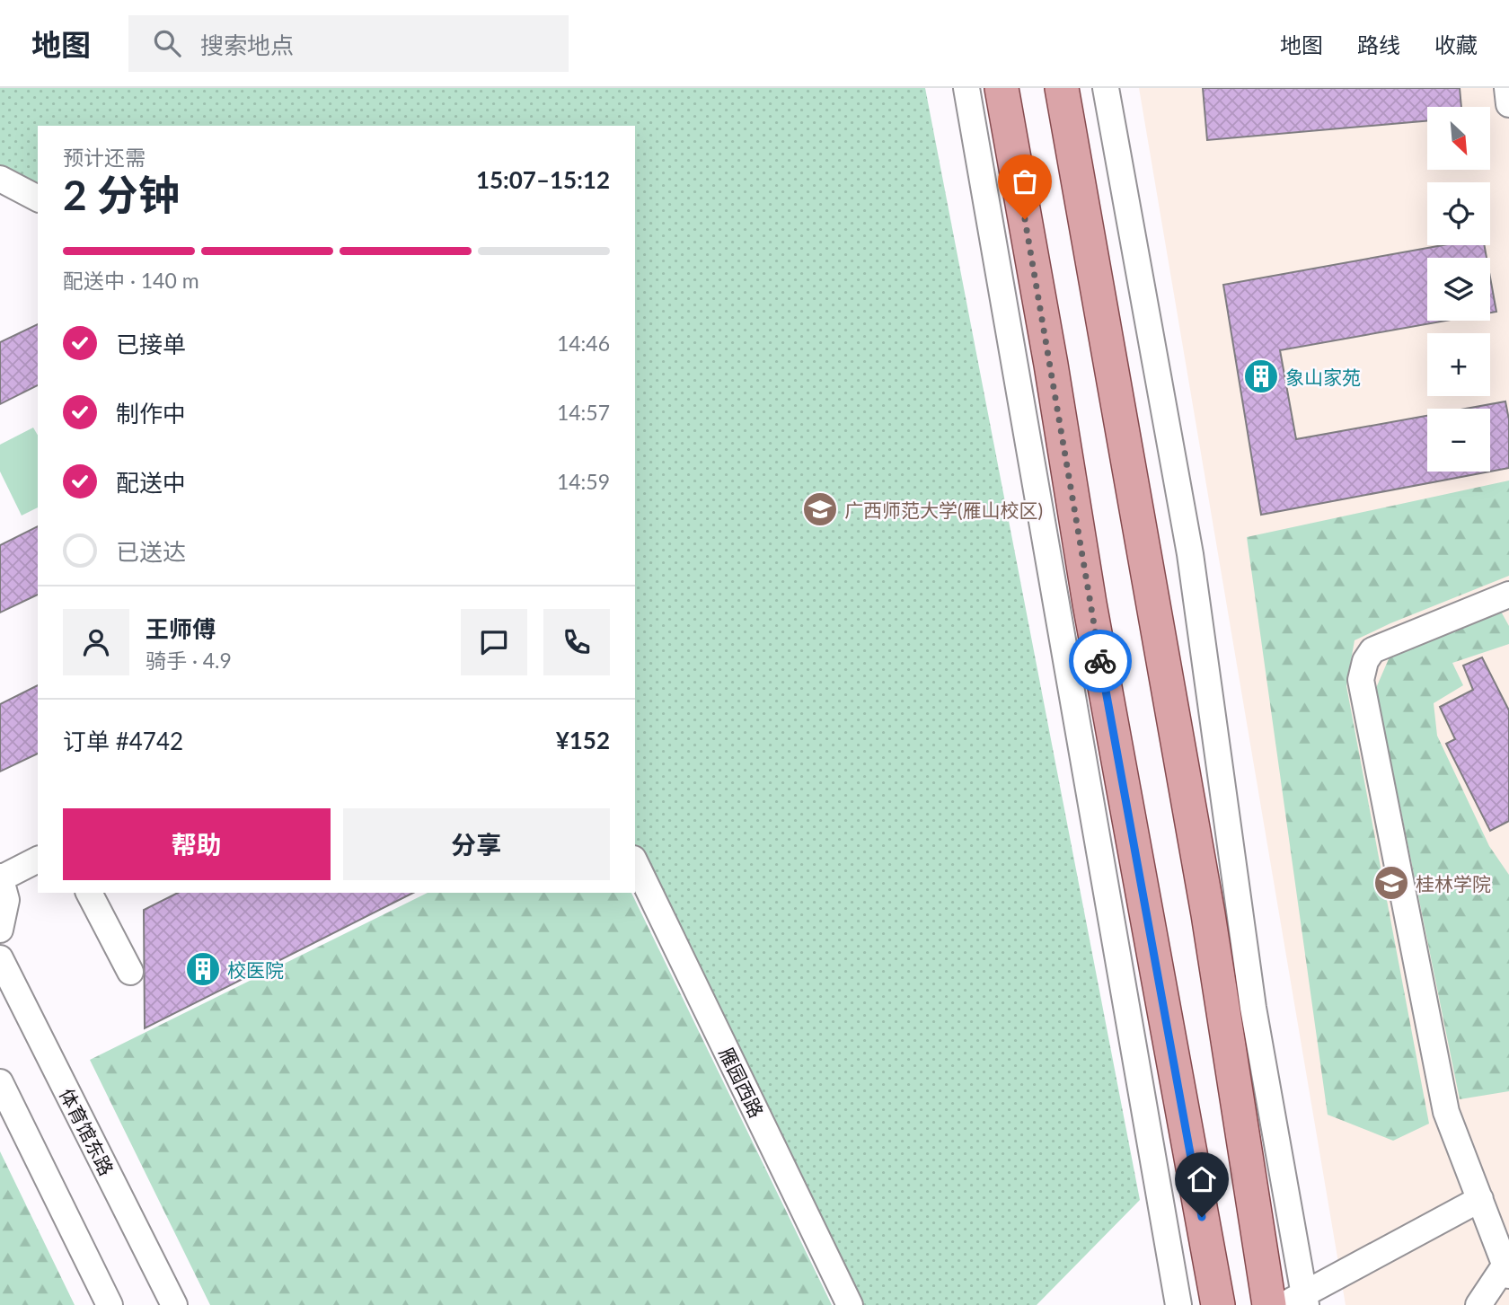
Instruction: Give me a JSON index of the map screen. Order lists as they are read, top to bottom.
{
  "streets": {
    "street": ["雁园西路", "体育馆东路"]
  },
  "places": {
    "building": ["象山家苑", "校医院"],
    "school or university": ["广西师范大学(雁山校区)", "桂林学院"]
  },
  "north": "bottom right",
  "page": {
    "header": "地图",
    "search": "搜索地点",
    "nav": ["地图", "路线", "收藏"],
    "map_buttons": ["+", "−"],
    "heading": ["2 分钟", "预计还需", "15:07–15:12"],
    "panel": [
      "王师傅",
      "骑手 · 4.9",
      "订单 #4742",
      "¥152"
    ],
    "bar": "配送中 · 140 m",
    "list": [
      ["已接单", "14:46"],
      ["制作中", "14:57"],
      ["配送中", "14:59"],
      "已送达"
    ],
    "buttons": ["帮助", "分享"]
  }
}
